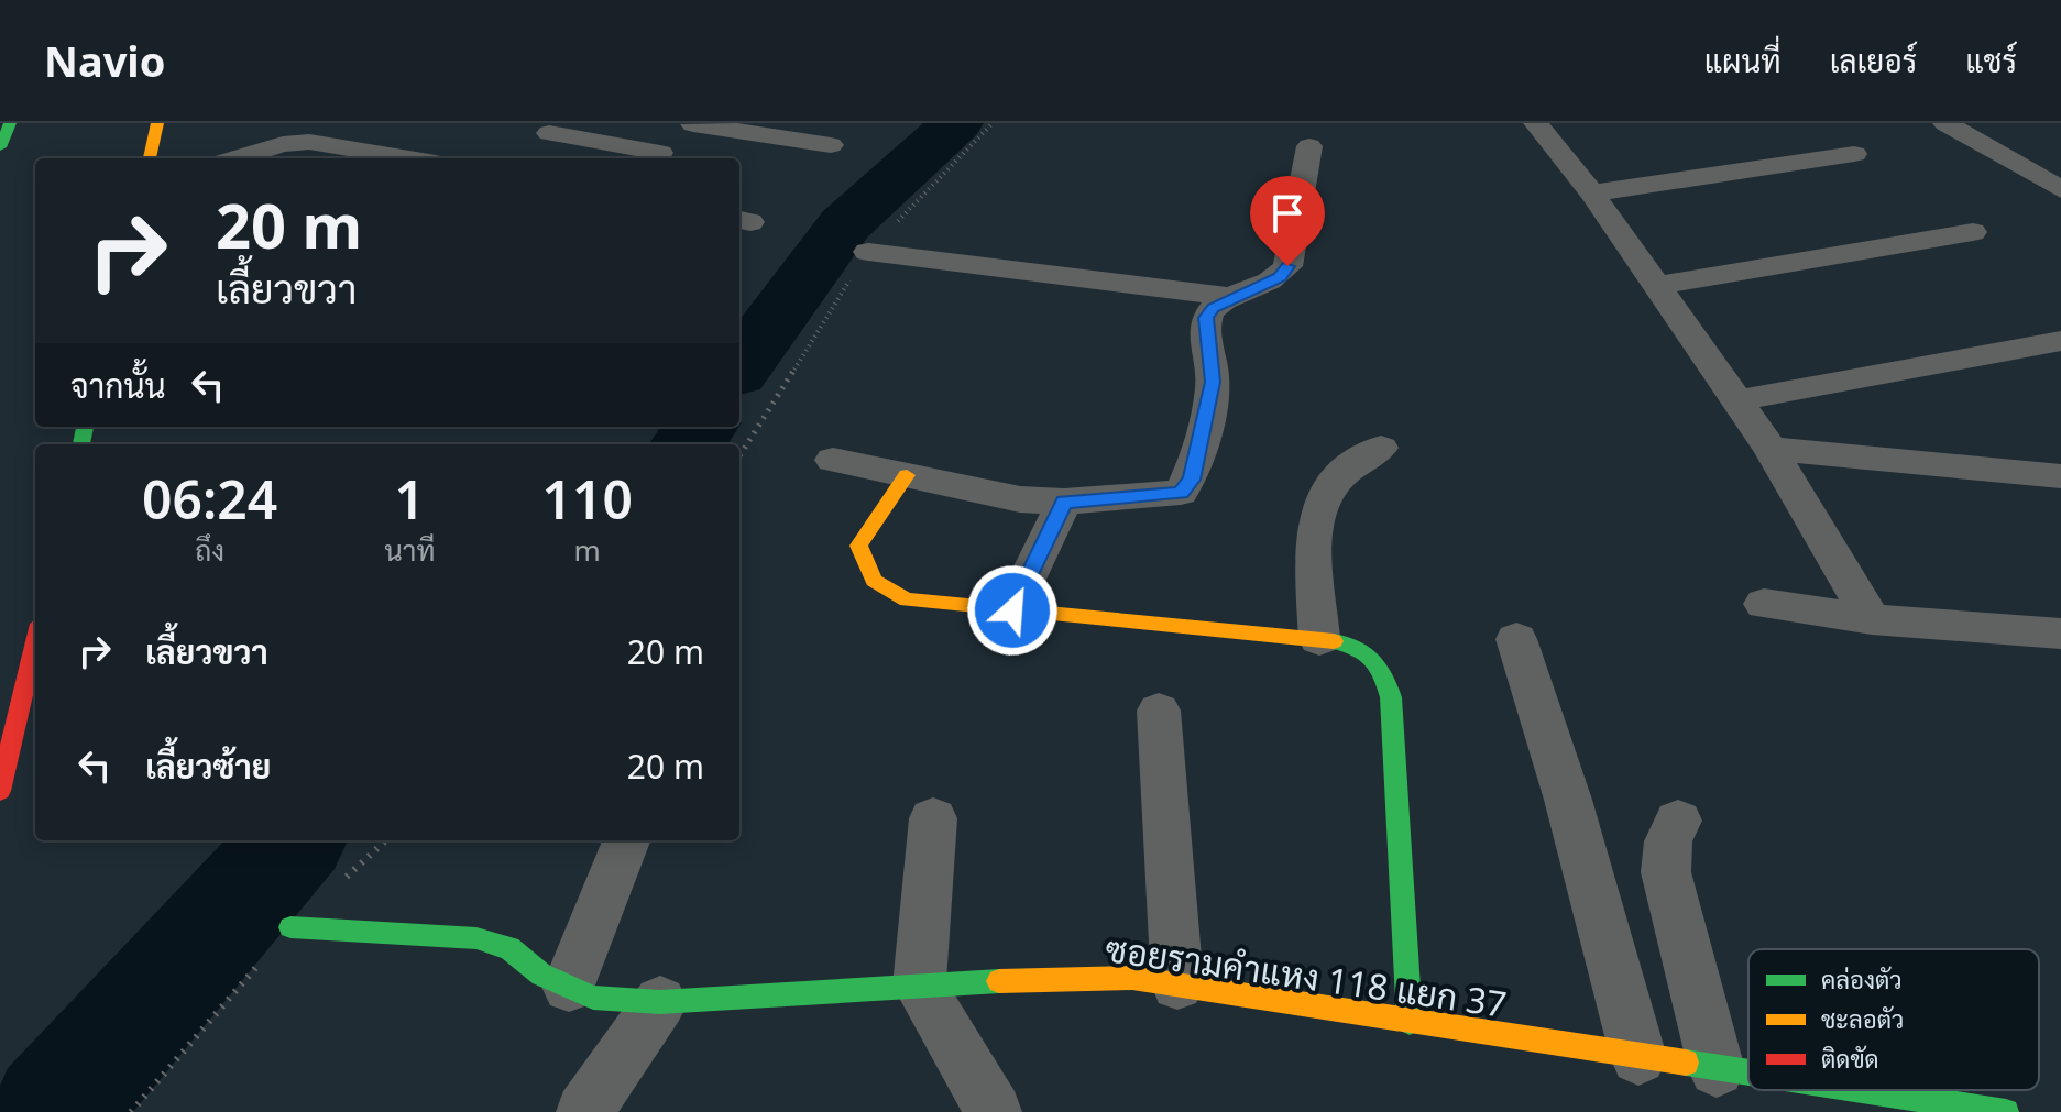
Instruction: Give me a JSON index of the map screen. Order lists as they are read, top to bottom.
{
  "streets": {
    "main road": ["ซอยรามคำแหง 118 แยก 37"]
  },
  "legend": ["คล่องตัว", "ชะลอตัว", "ติดขัด"],
  "page": {
    "header": "Navio",
    "nav": ["แผนที่", "เลเยอร์", "แชร์"],
    "turn": ["20 m", "เลี้ยวขวา"],
    "then": "จากนั้น",
    "eta": [
      "06:24",
      "ถึง",
      "1",
      "นาที",
      "110",
      "m"
    ],
    "list": [
      {
        "name": "เลี้ยวขวา",
        "value": "20 m"
      },
      {
        "name": "เลี้ยวซ้าย",
        "value": "20 m"
      }
    ]
  }
}
